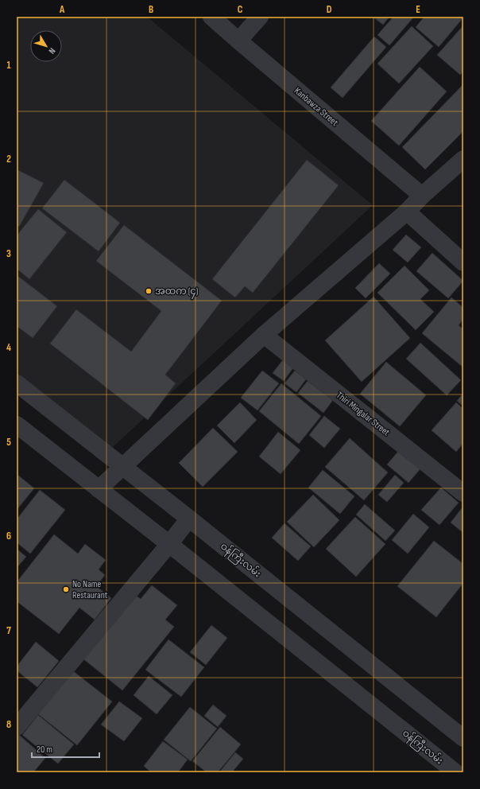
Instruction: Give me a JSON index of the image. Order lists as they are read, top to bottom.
{
  "streets": {
    "street": ["Kanbawza Street", "Thiri Mingalar Street", "ဝန်ကြီးလမ်း"]
  },
  "places": ["အထက (၄)", "No Name Restaurant"],
  "scale_bar": "20 m",
  "north": "bottom right",
  "grid": {
    "columns": [
      "A",
      "B",
      "C",
      "D",
      "E"
    ],
    "rows": [
      "1",
      "2",
      "3",
      "4",
      "5",
      "6",
      "7",
      "8"
    ]
  }
}
